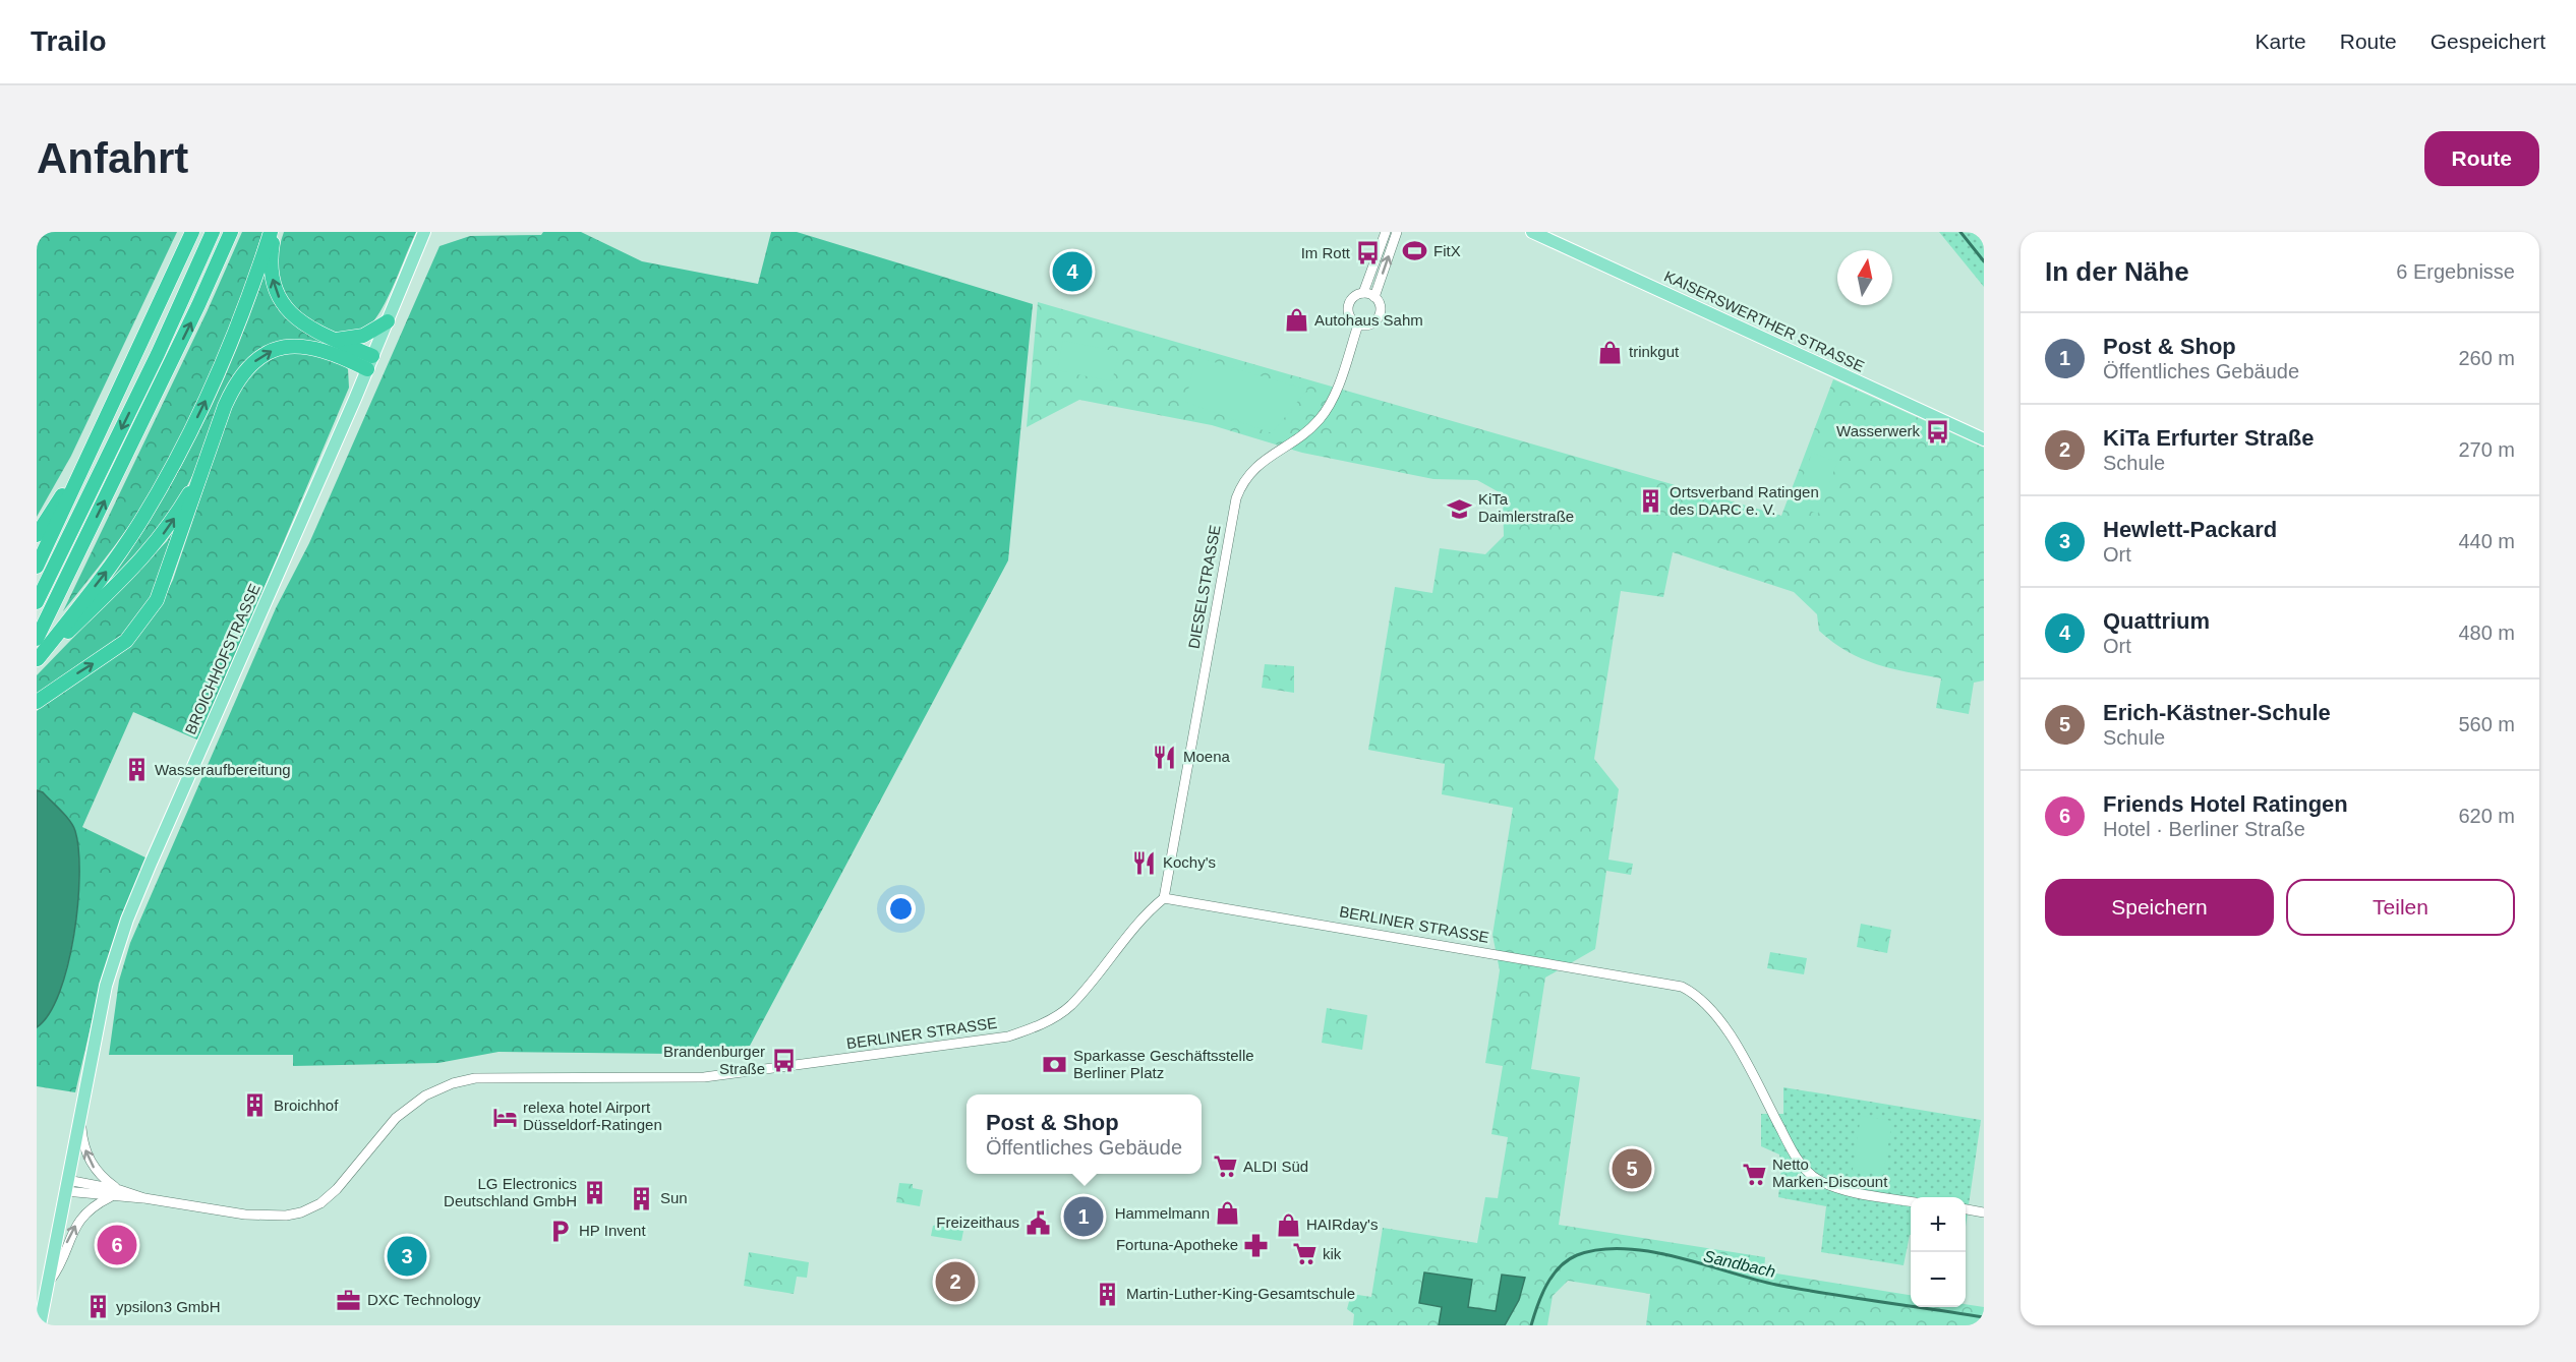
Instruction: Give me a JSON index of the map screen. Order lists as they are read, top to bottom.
{
  "streets": {
    "main road": ["KAISERSWERTHER STRASSE", "BROICHHOFSTRASSE"],
    "street": ["DIESELSTRASSE", "BERLINER STRASSE"]
  },
  "crossings": [
    ["DIESELSTRASSE", "BERLINER STRASSE"],
    ["BROICHHOFSTRASSE", "BERLINER STRASSE"]
  ],
  "water": ["Sandbach"],
  "places": {
    "sports": ["FitX"],
    "bus stop": ["Im Rott", "Wasserwerk", "Brandenburger Straße"],
    "shop": [
      "Autohaus Sahm",
      "trinkgut",
      "Hammelmann",
      "HAIRday's"
    ],
    "building": [
      "Ortsverband Ratingen des DARC e. V.",
      "Wasseraufbereitung",
      "Broichhof",
      "LG Electronics Deutschland GmbH",
      "Sun",
      "Martin-Luther-King-Gesamtschule",
      "ypsilon3 GmbH"
    ],
    "school or university": ["KiTa Daimlerstraße"],
    "restaurant": ["Moena", "Kochy's"],
    "bank": ["Sparkasse Geschäftsstelle Berliner Platz"],
    "hotel": ["relexa hotel Airport Düsseldorf-Ratingen"],
    "supermarket": ["ALDI Süd", "Netto Marken-Discount", "kik"],
    "public building": ["Freizeithaus"],
    "parking": ["HP Invent"],
    "pharmacy": ["Fortuna-Apotheke"],
    "office": ["DXC Technology"]
  },
  "north": "top",
  "page": {
    "header": "Trailo",
    "nav": ["Karte", "Route", "Gespeichert"],
    "buttons": [
      "Route",
      ["Speichern", "Teilen"]
    ],
    "title": "Anfahrt",
    "heading": ["In der Nähe", "6 Ergebnisse"],
    "pins": [
      "4",
      "5",
      "1",
      "6",
      "3",
      "2"
    ],
    "list": [
      {
        "mark": "1",
        "name": "Post & Shop",
        "note": "Öffentliches Gebäude",
        "value": "260 m"
      },
      {
        "mark": "2",
        "name": "KiTa Erfurter Straße",
        "note": "Schule",
        "value": "270 m"
      },
      {
        "mark": "3",
        "name": "Hewlett-Packard",
        "note": "Ort",
        "value": "440 m"
      },
      {
        "mark": "4",
        "name": "Quattrium",
        "note": "Ort",
        "value": "480 m"
      },
      {
        "mark": "5",
        "name": "Erich-Kästner-Schule",
        "note": "Schule",
        "value": "560 m"
      },
      {
        "mark": "6",
        "name": "Friends Hotel Ratingen",
        "note": "Hotel · Berliner Straße",
        "value": "620 m"
      }
    ],
    "popup": ["Post & Shop", "Öffentliches Gebäude"],
    "map_buttons": ["+", "−"]
  }
}
